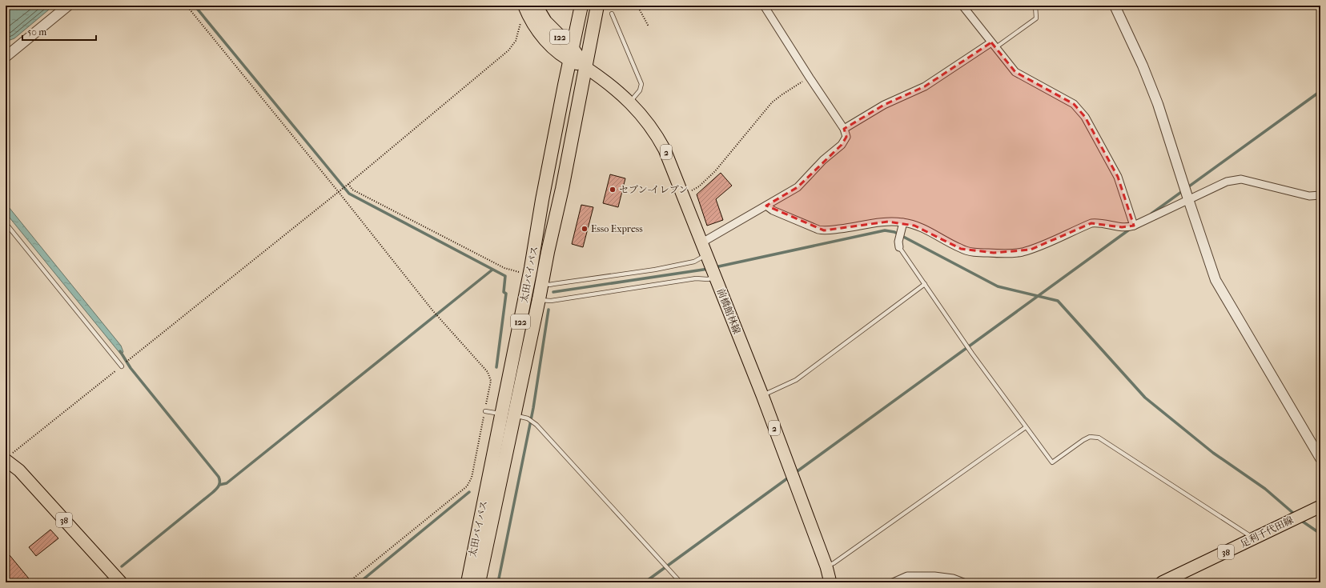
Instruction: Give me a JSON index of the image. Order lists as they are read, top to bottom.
{
  "streets": {
    "highway": ["122", "太田バイパス"],
    "main road": [
      "2",
      "前橋館林線",
      "38",
      "足利千代田線"
    ]
  },
  "crossings": [
    ["122", "太田バイパス"],
    ["122", "前橋館林線"],
    ["太田バイパス", "前橋館林線"]
  ],
  "places": ["セブン-イレブン", "Esso Express"],
  "scale_bar": "50 m"
}
